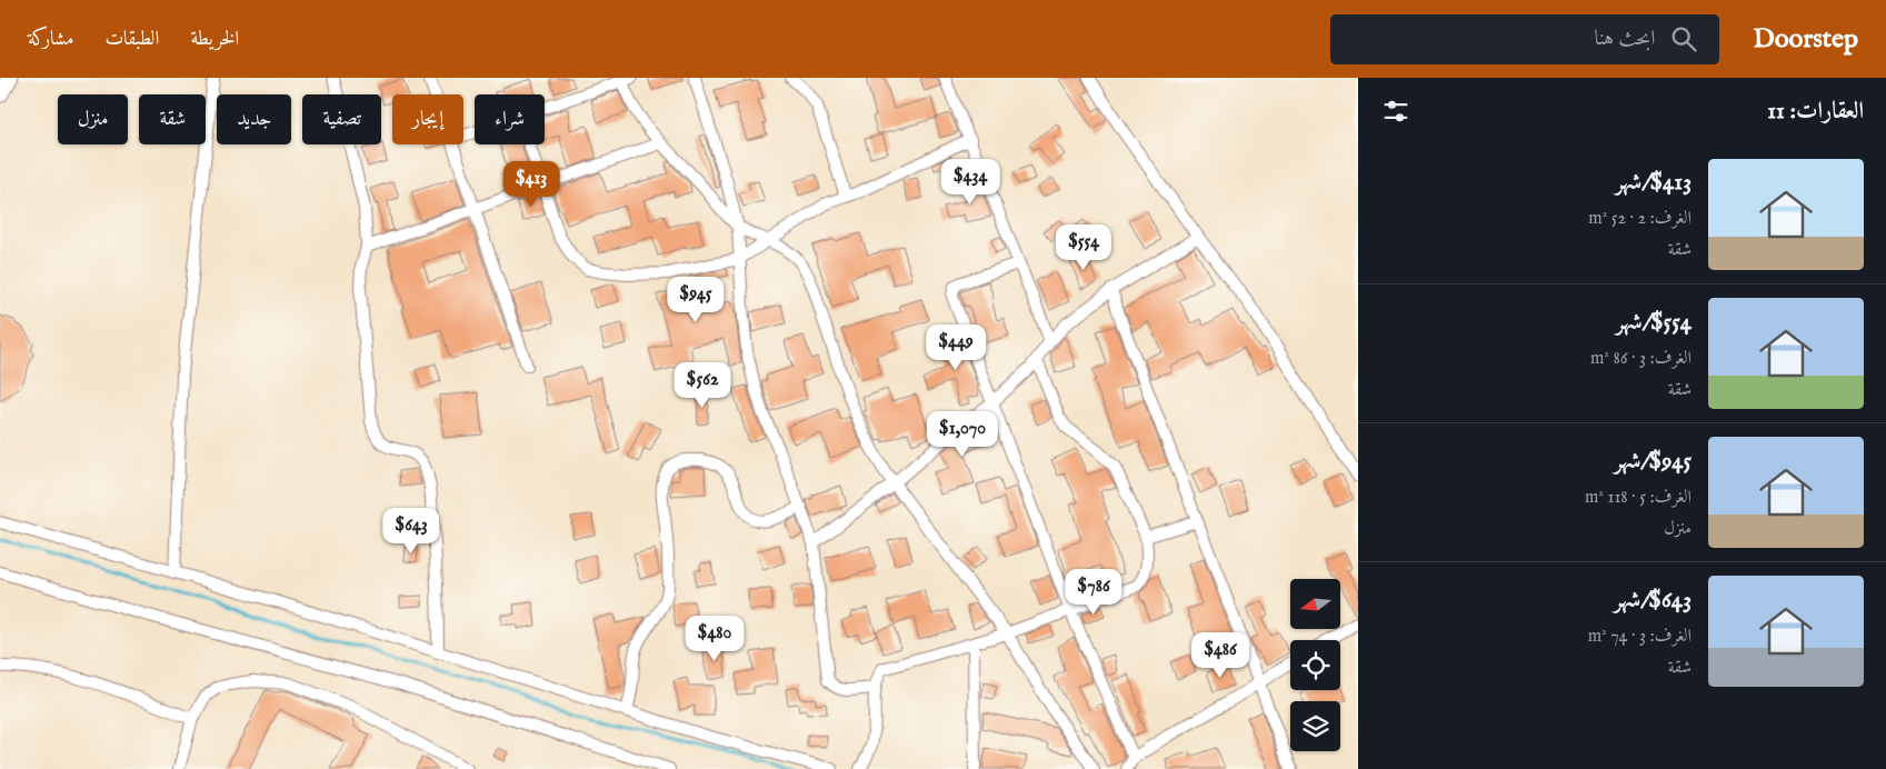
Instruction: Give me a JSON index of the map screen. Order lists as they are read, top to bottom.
{
  "north": "left",
  "page": {
    "header": "Doorstep",
    "search": "ابحث هنا",
    "nav": ["الخريطة", "الطبقات", "مشاركة"],
    "heading": "العقارات: 11",
    "chip": [
      "شراء",
      "إيجار",
      "تصفية",
      "جديد",
      "شقة",
      "منزل"
    ],
    "list": [
      {
        "name": "$413/شهر",
        "note": "الغرف: 2 · 52 m² · شقة"
      },
      {
        "name": "$554/شهر",
        "note": "الغرف: 3 · 86 m² · شقة"
      },
      {
        "name": "$945/شهر",
        "note": "الغرف: 5 · 118 m² · منزل"
      },
      {
        "name": "$643/شهر",
        "note": "الغرف: 3 · 74 m² · شقة"
      }
    ],
    "price": [
      "$434",
      "$413",
      "$554",
      "$945",
      "$449",
      "$562",
      "$1,070",
      "$643",
      "$786",
      "$480",
      "$486"
    ]
  }
}
